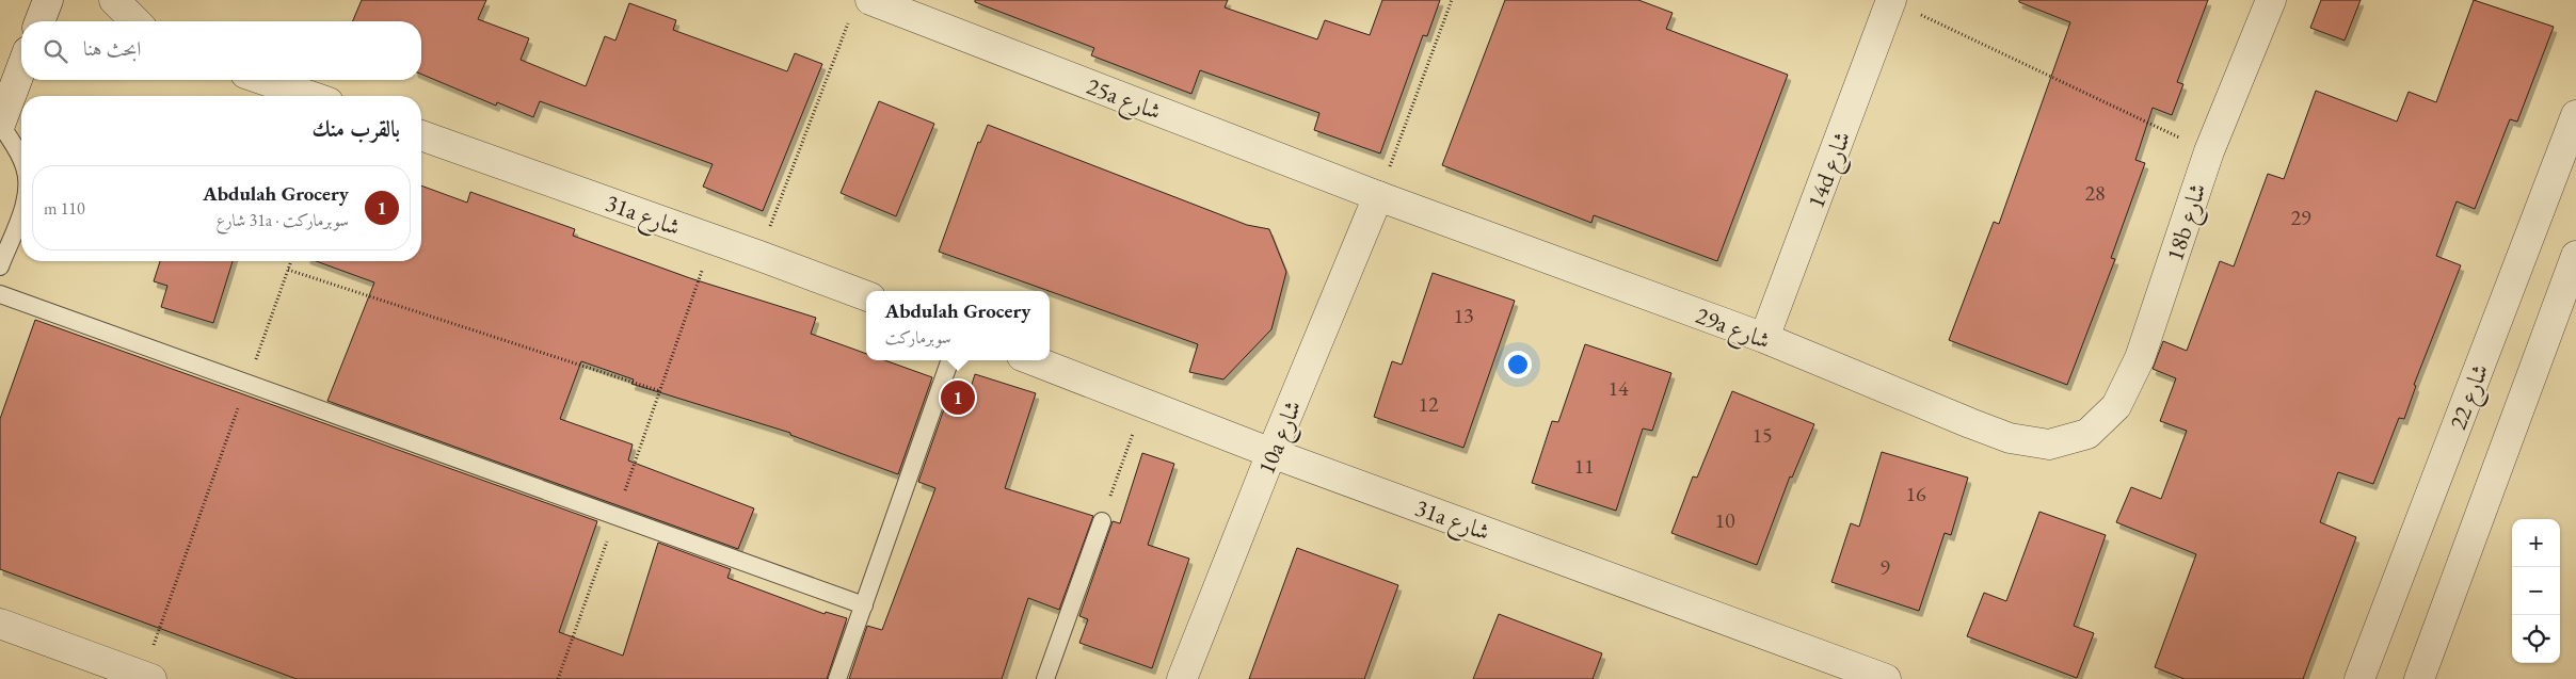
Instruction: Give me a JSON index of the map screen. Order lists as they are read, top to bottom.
{
  "streets": {
    "street": [
      "25a شارع",
      "14d شارع",
      "31a شارع",
      "18b شارع",
      "29a شارع",
      "شارع 22",
      "10a شارع"
    ]
  },
  "crossings": [
    ["25a شارع", "29a شارع"],
    ["25a شارع", "10a شارع"],
    ["14d شارع", "29a شارع"],
    ["31a شارع", "10a شارع"],
    ["18b شارع", "29a شارع"],
    ["29a شارع", "10a شارع"]
  ],
  "house_numbers": [
    "28",
    "29",
    "13",
    "14",
    "12",
    "15",
    "11",
    "16",
    "10",
    "9"
  ],
  "page": {
    "search": "ابحث هنا",
    "heading": "بالقرب منك",
    "list": [
      {
        "mark": "1",
        "name": "Abdulah Grocery",
        "note": "سوبرماركت · 31a شارع",
        "value": "110 m"
      }
    ],
    "popup": ["Abdulah Grocery", "سوبرماركت"],
    "pins": "1",
    "map_buttons": ["+", "−"]
  }
}
